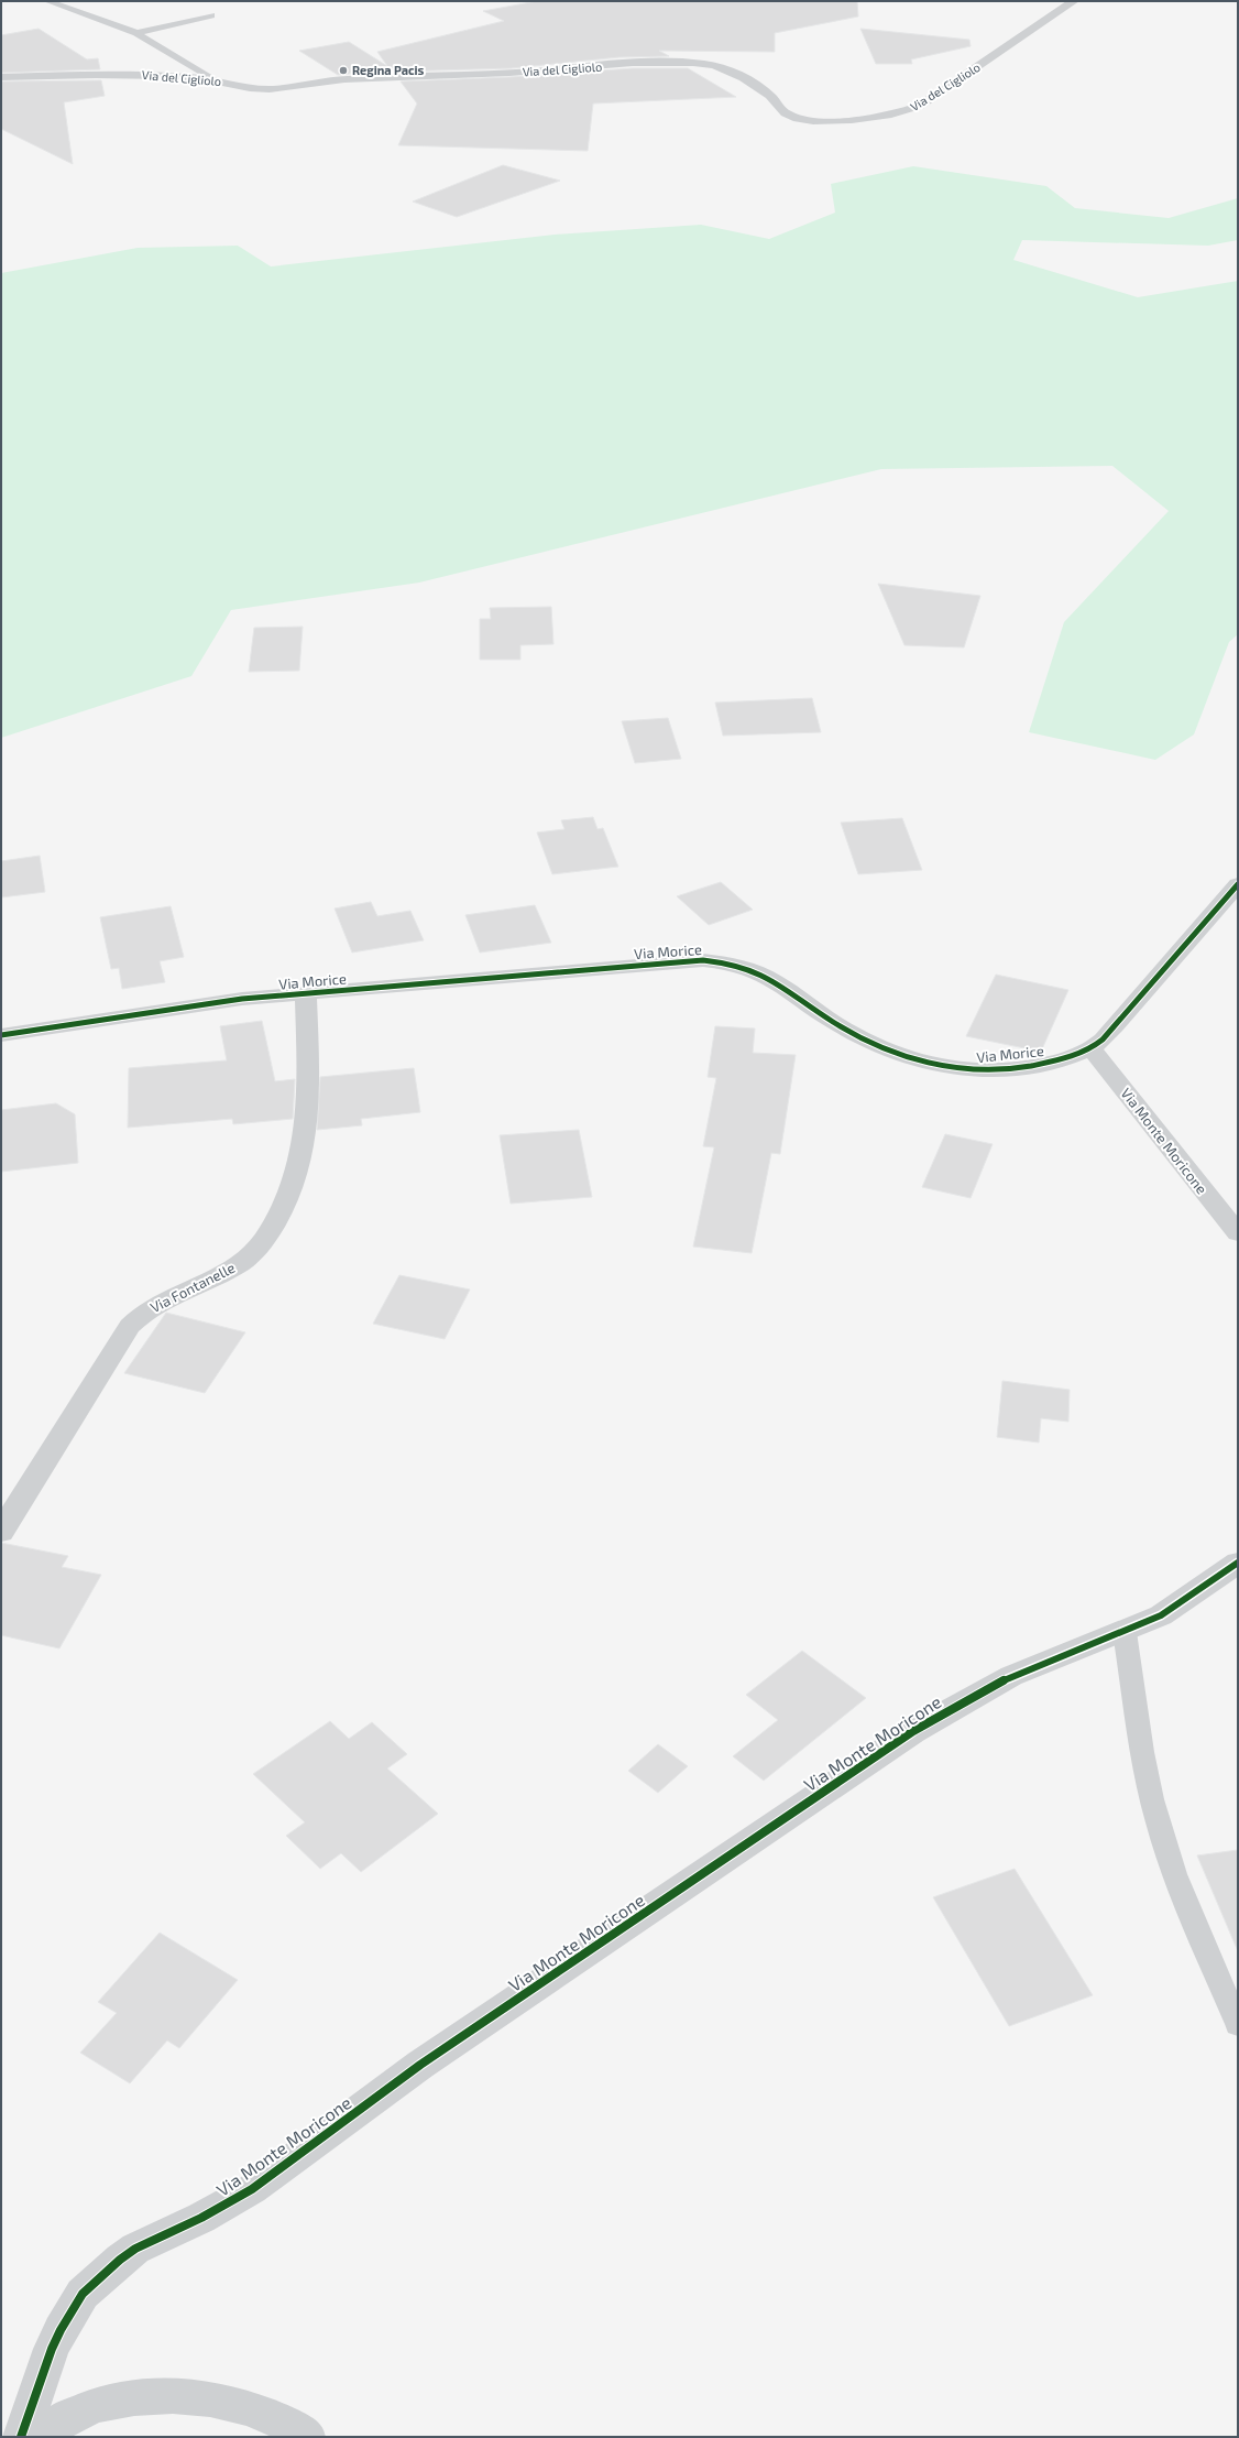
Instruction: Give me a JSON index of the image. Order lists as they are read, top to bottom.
{
  "streets": {
    "street": [
      "Via del Cigliolo",
      "Via Morice",
      "Via Monte Moricone",
      "Via Fontanelle"
    ]
  },
  "crossings": [
    ["Via Morice", "Via Monte Moricone"],
    ["Via Morice", "Via Fontanelle"]
  ],
  "places": ["Regina Pacis"]
}
